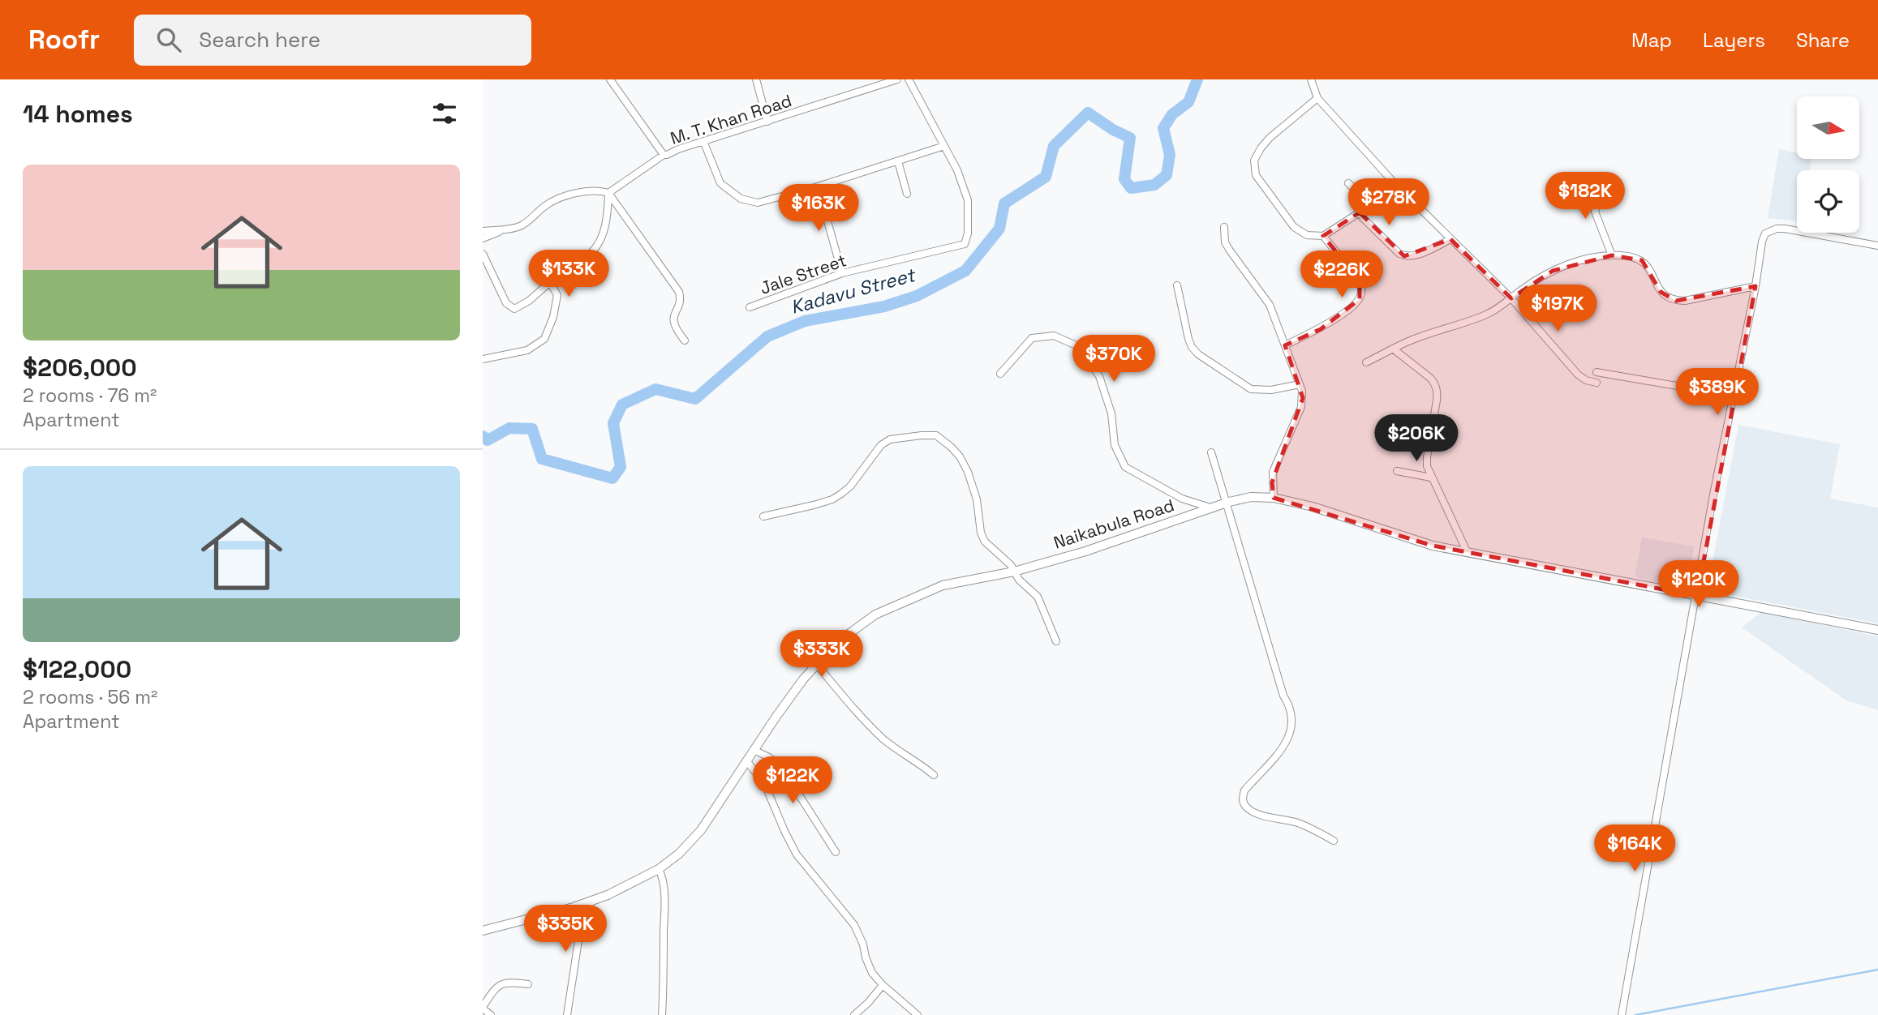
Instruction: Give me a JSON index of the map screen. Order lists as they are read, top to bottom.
{
  "streets": {
    "street": ["M. T. Khan Road", "Jale Street", "Naikabula Road"]
  },
  "water": ["Kadavu Street"],
  "north": "right",
  "page": {
    "header": "Roofr",
    "search": "Search here",
    "nav": ["Map", "Layers", "Share"],
    "heading": "14 homes",
    "list": [
      {
        "name": "$206,000",
        "note": "2 rooms · 76 m² · Apartment"
      },
      {
        "name": "$122,000",
        "note": "2 rooms · 56 m² · Apartment"
      }
    ],
    "price": [
      "$182K",
      "$278K",
      "$163K",
      "$133K",
      "$226K",
      "$197K",
      "$370K",
      "$389K",
      "$206K",
      "$120K",
      "$333K",
      "$122K",
      "$164K",
      "$335K"
    ]
  }
}
